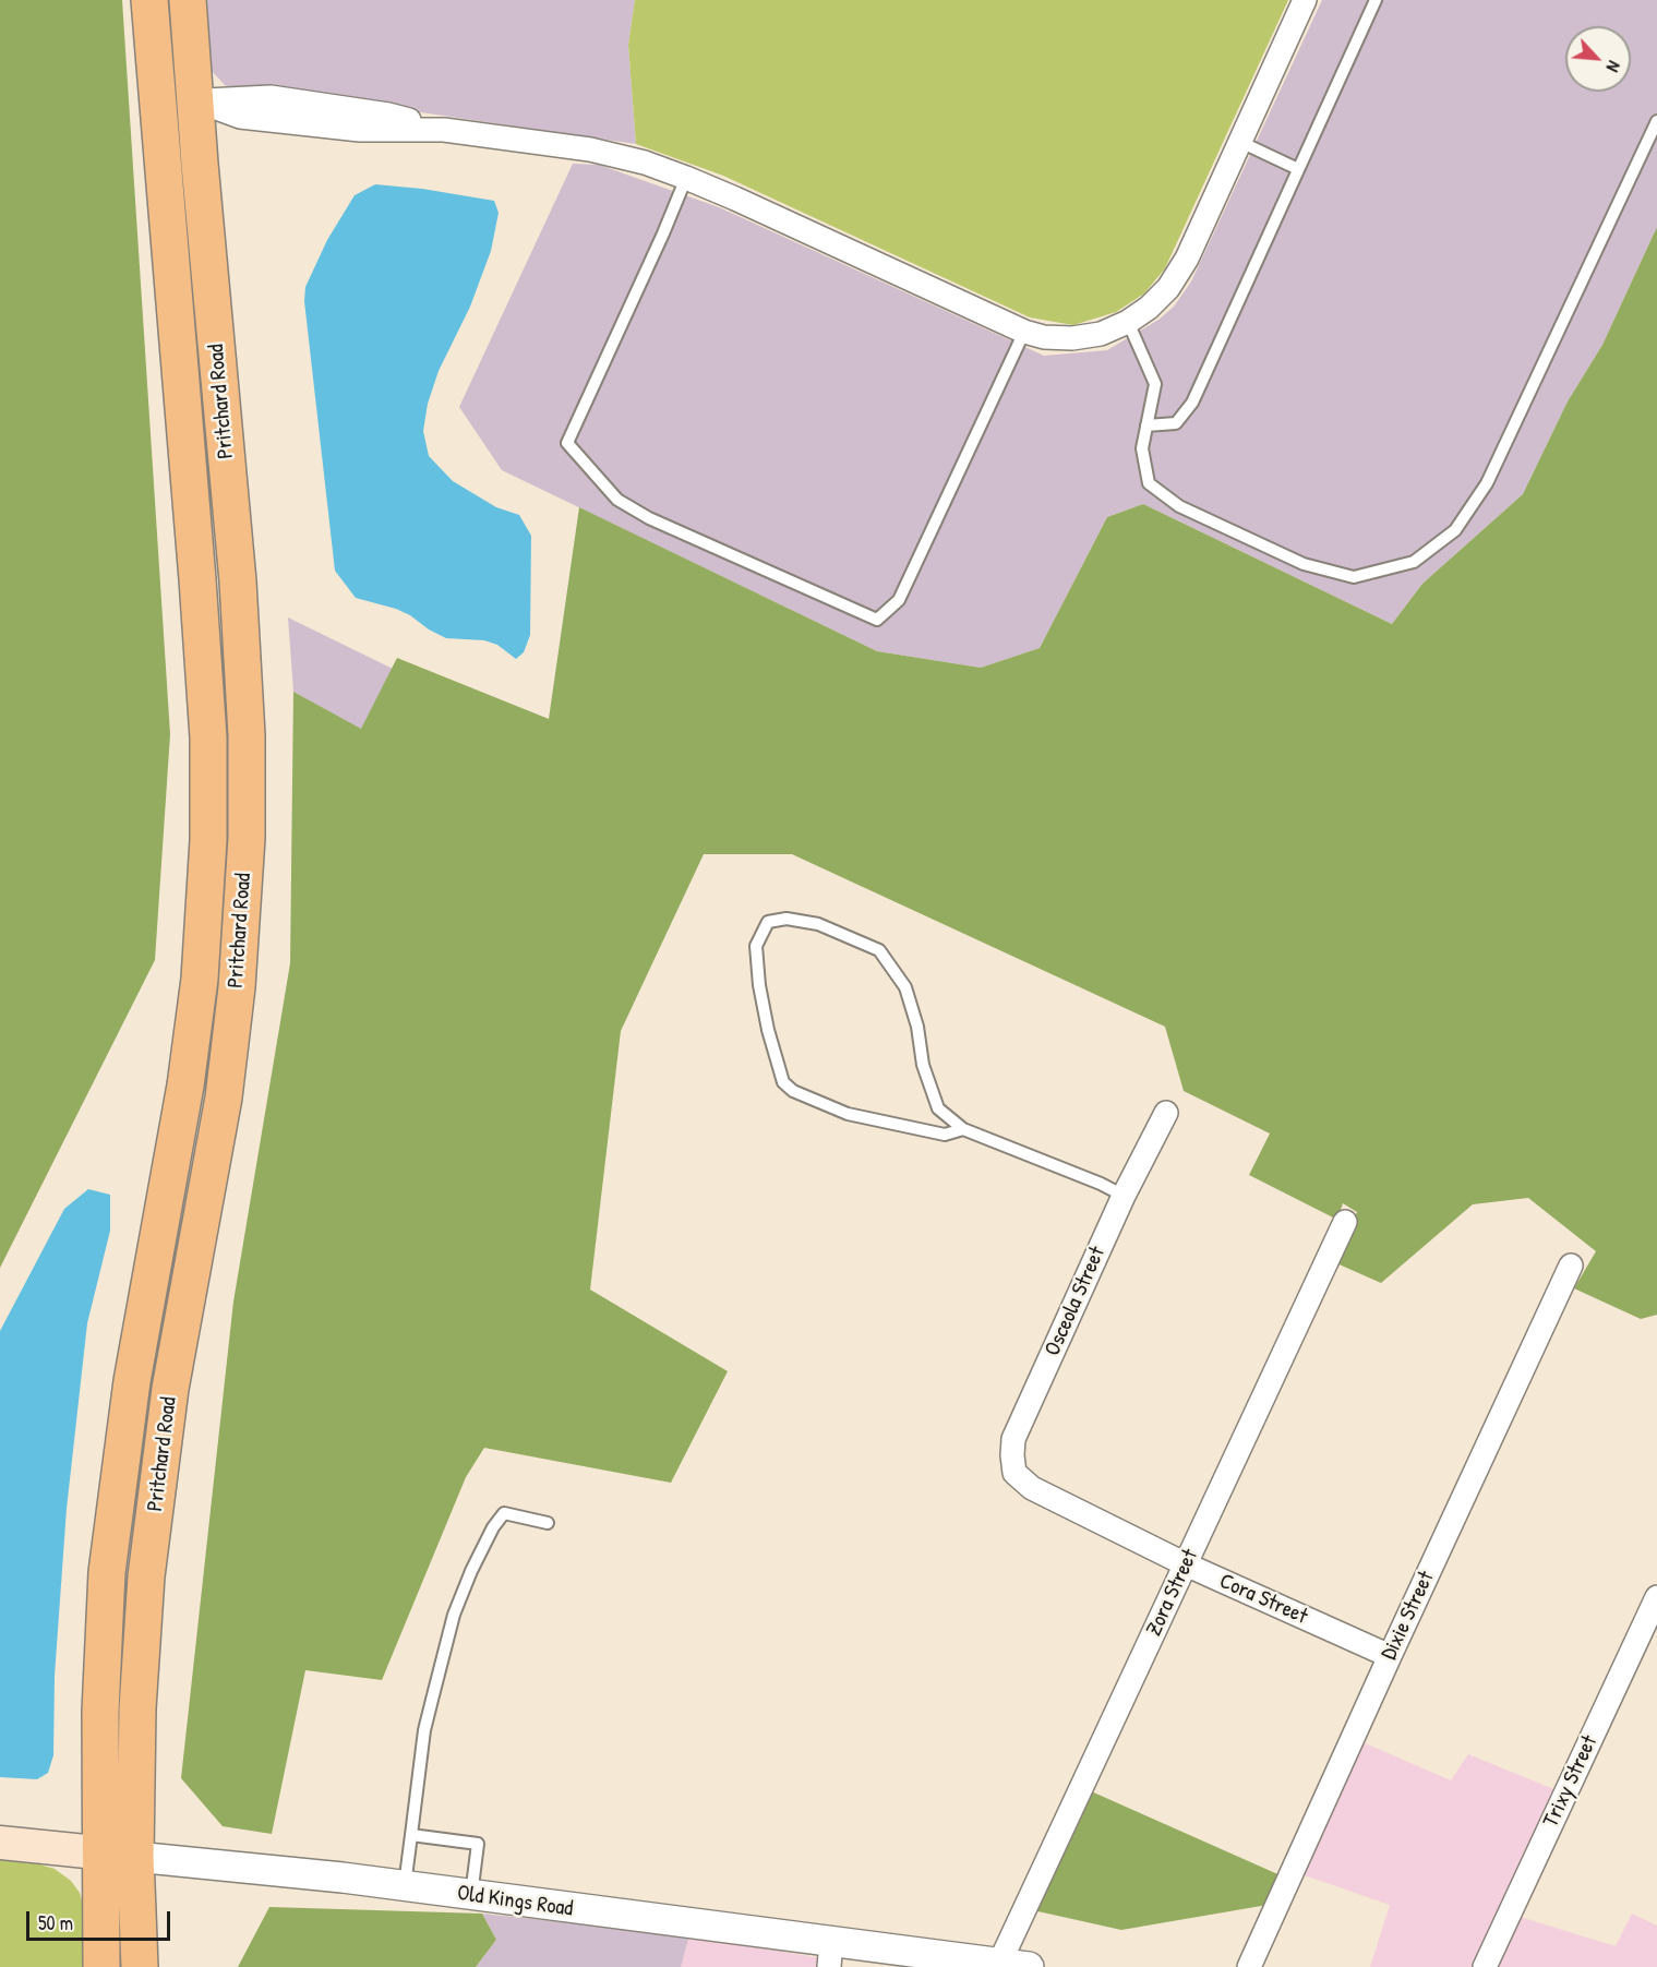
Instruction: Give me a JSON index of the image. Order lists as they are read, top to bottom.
{
  "streets": {
    "main road": ["Pritchard Road", "Old Kings Road"],
    "street": [
      "Osceola Street",
      "Zora Street",
      "Cora Street",
      "Dixie Street",
      "Trixy Street"
    ]
  },
  "crossings": [
    ["Pritchard Road", "Old Kings Road"],
    ["Osceola Street", "Cora Street"],
    ["Zora Street", "Cora Street"],
    ["Zora Street", "Old Kings Road"],
    ["Cora Street", "Dixie Street"]
  ],
  "scale_bar": "50 m",
  "north": "bottom right"
}
